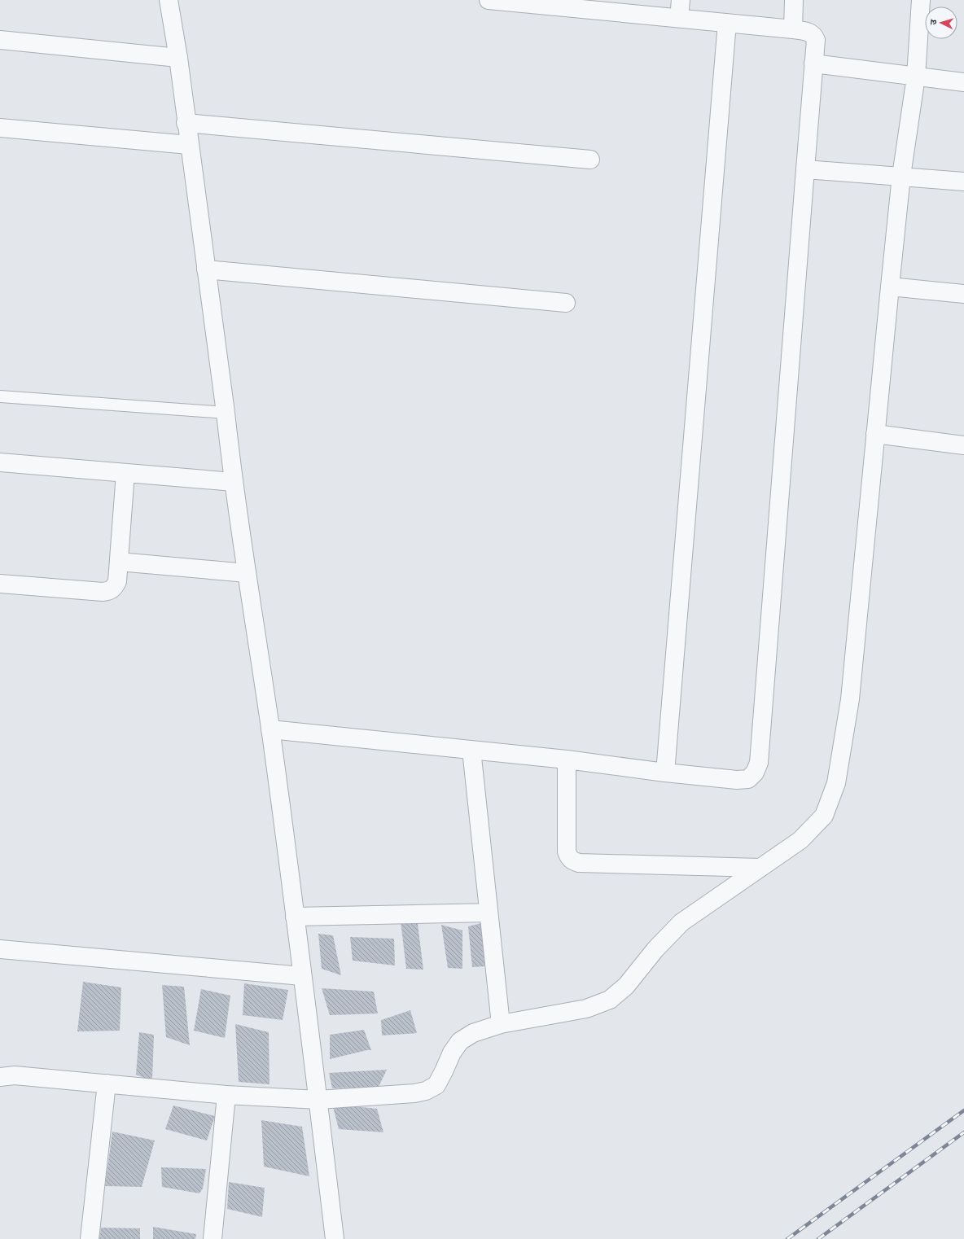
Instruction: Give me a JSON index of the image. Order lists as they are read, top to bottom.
{
  "north": "left"
}
